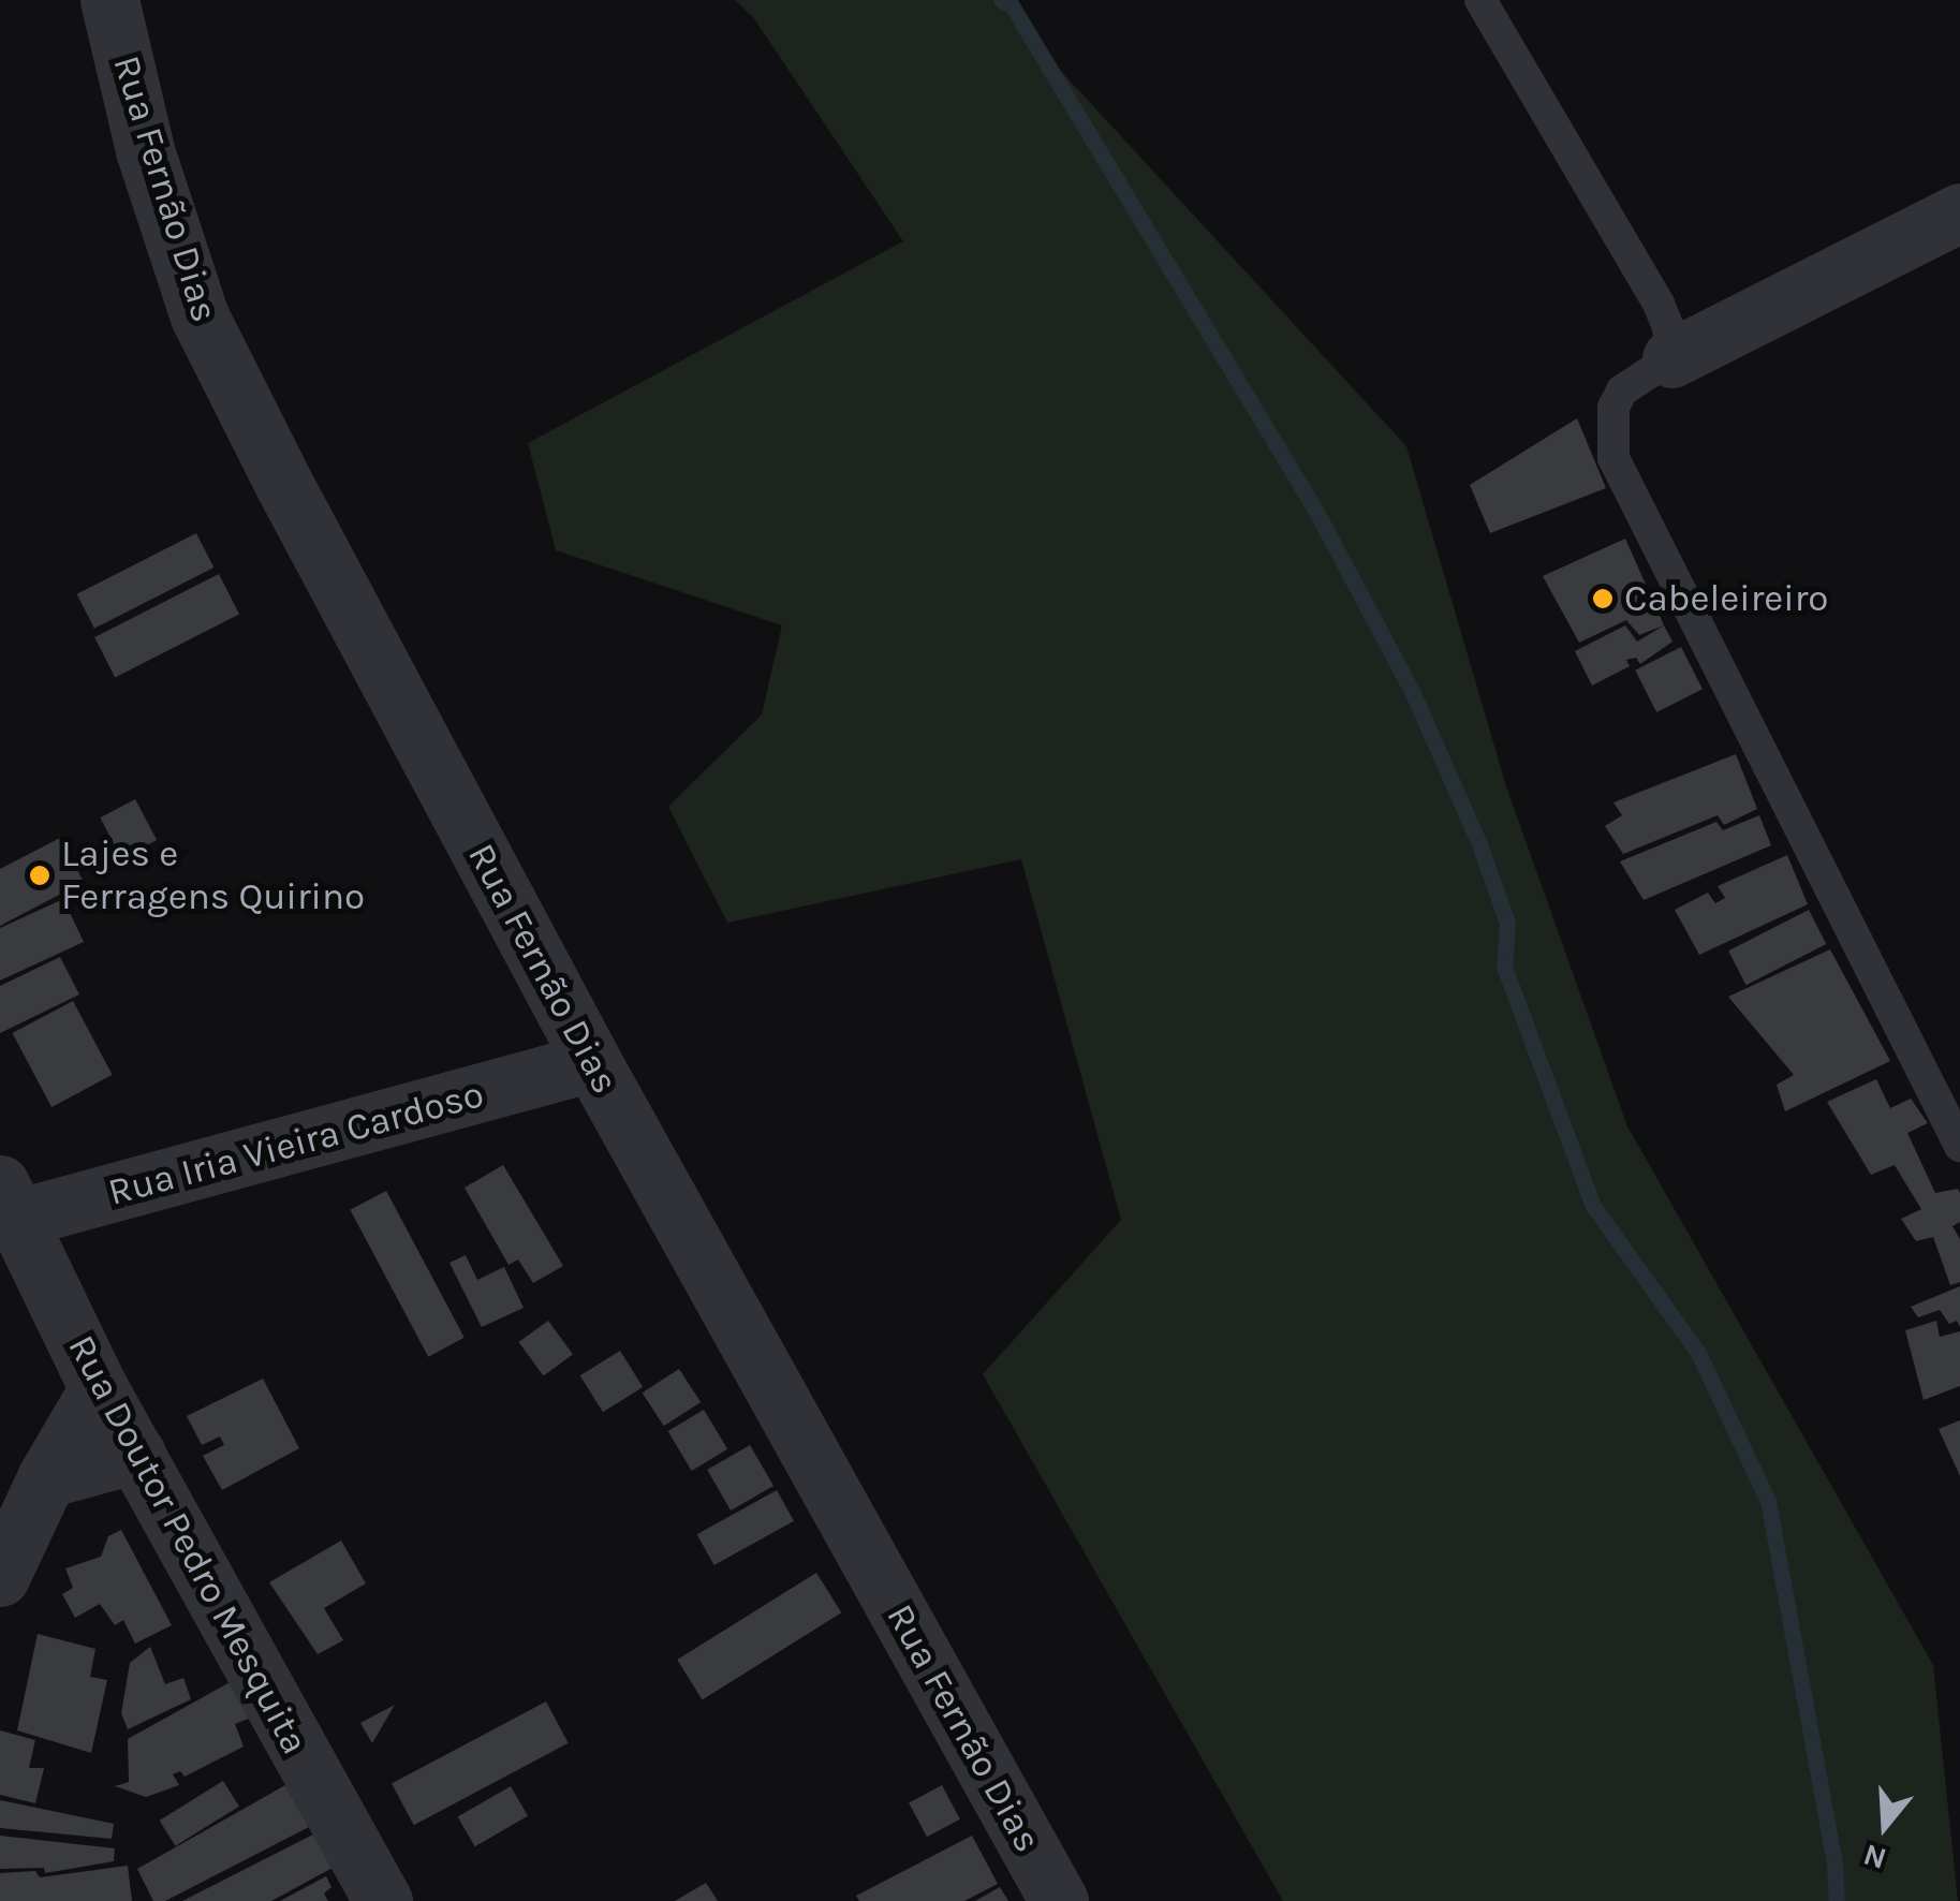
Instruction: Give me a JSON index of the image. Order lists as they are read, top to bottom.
{
  "streets": {
    "street": ["Rua Fernão Dias", "Rua Iria Vieira Cardoso", "Rua Doutor Pedro Mesquita"]
  },
  "crossings": [
    ["Rua Fernão Dias", "Rua Iria Vieira Cardoso"],
    ["Rua Iria Vieira Cardoso", "Rua Doutor Pedro Mesquita"]
  ],
  "places": ["Cabeleireiro", "Lajes e Ferragens Quirino"],
  "north": "bottom"
}
